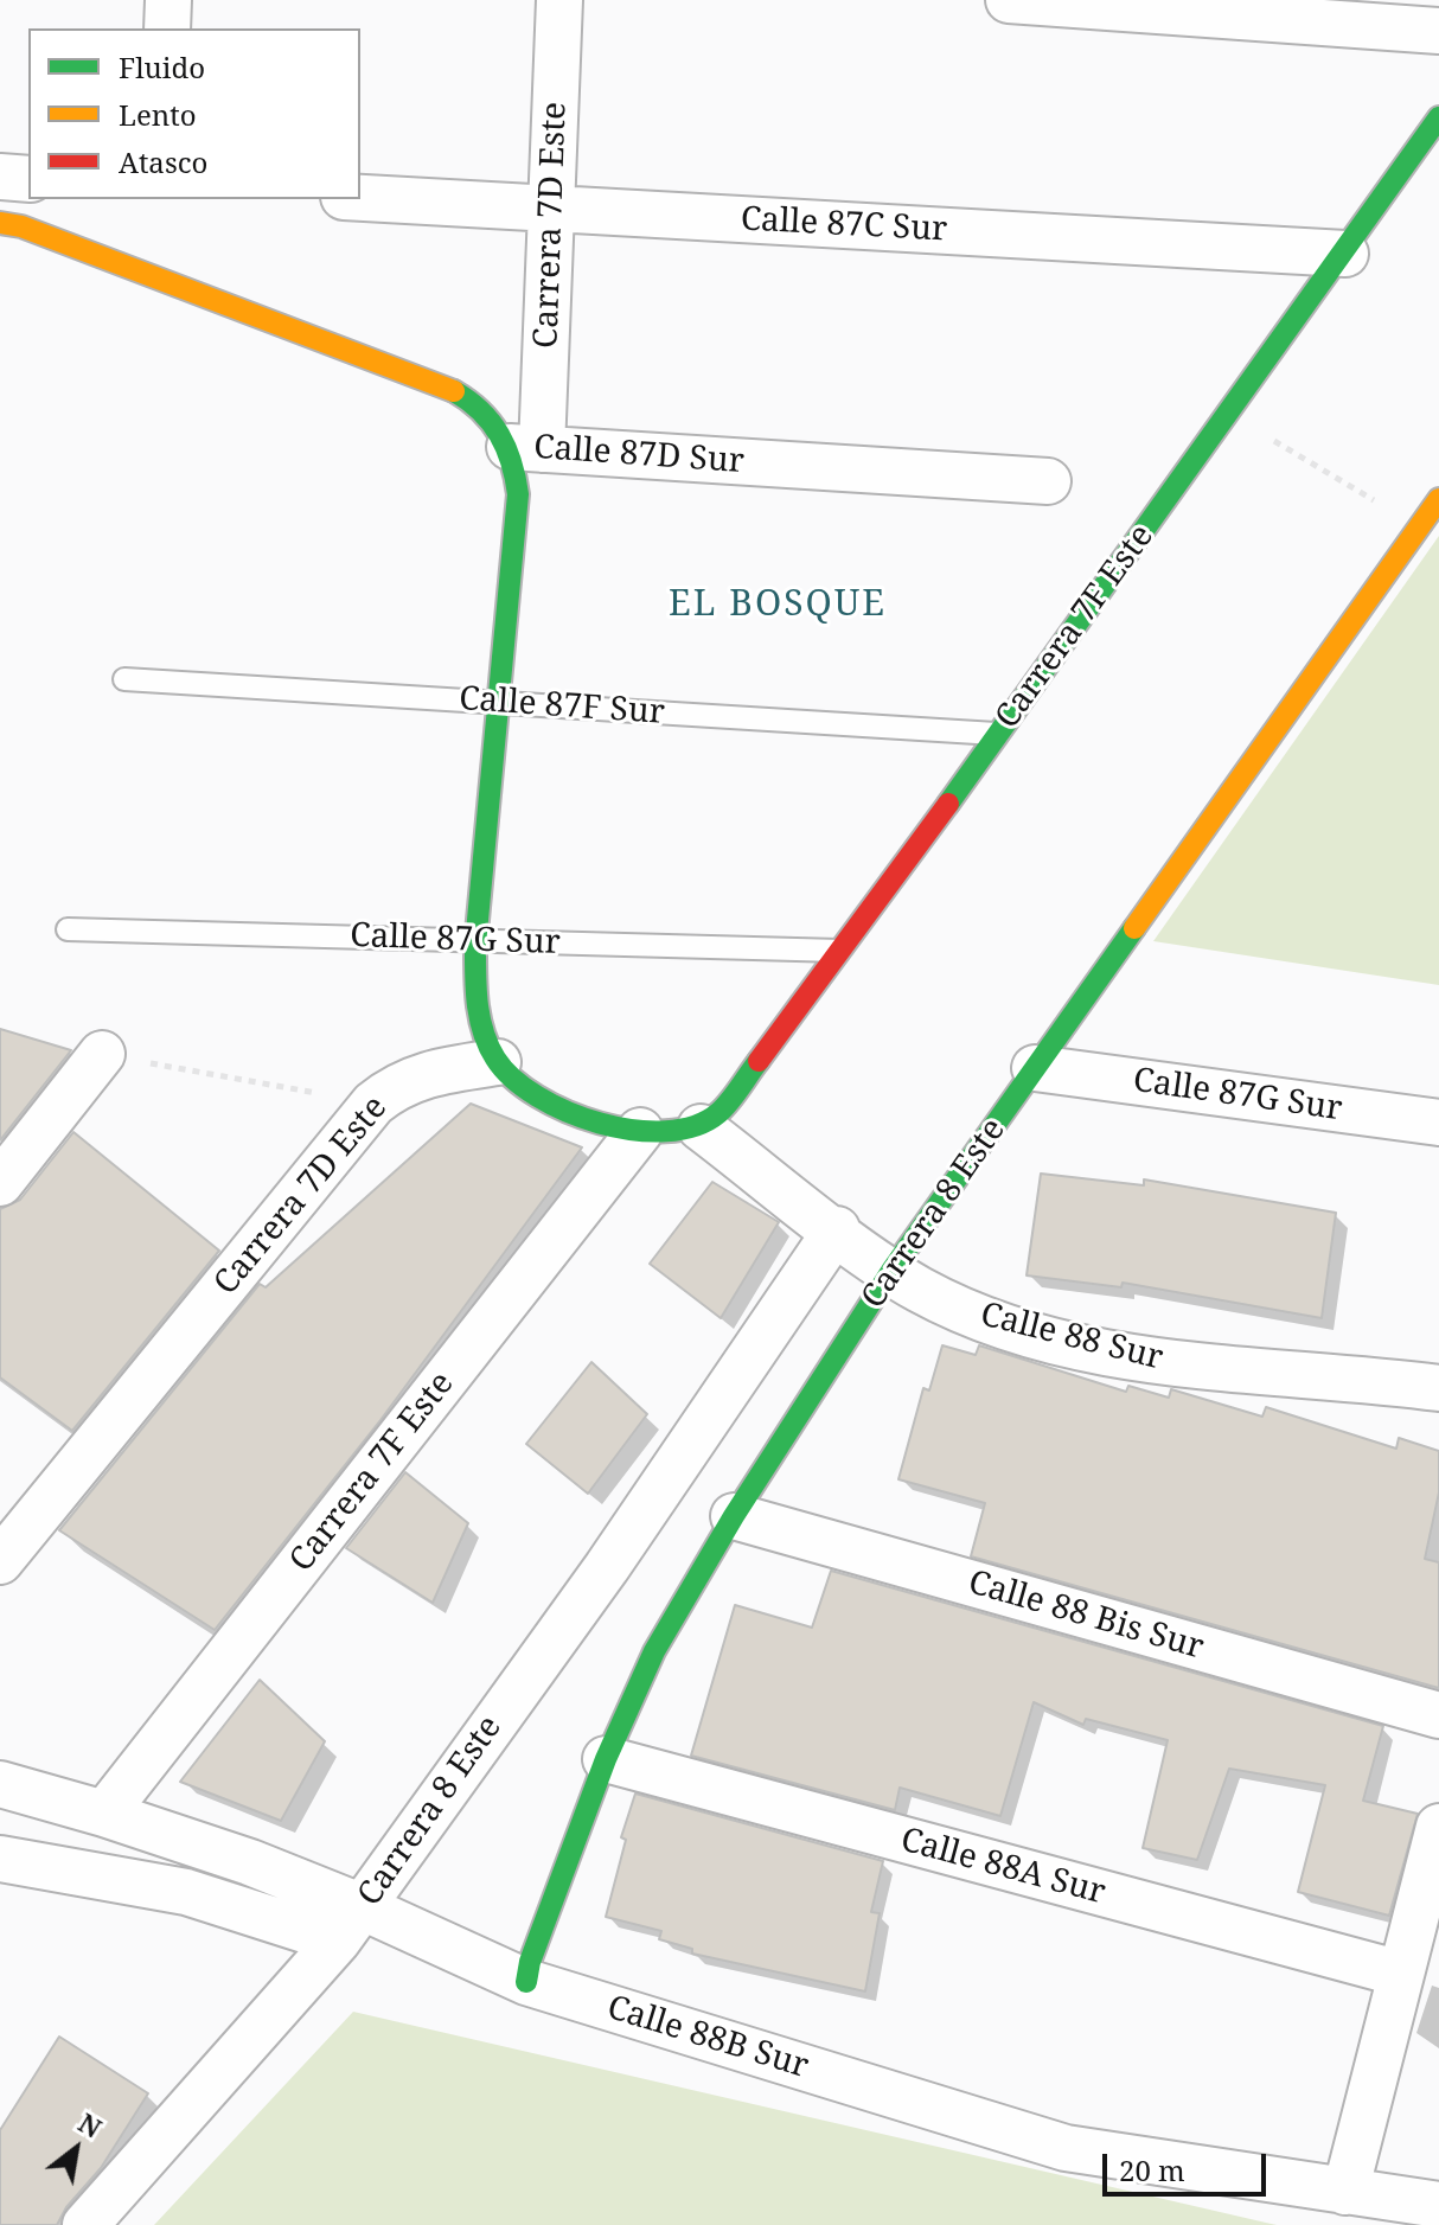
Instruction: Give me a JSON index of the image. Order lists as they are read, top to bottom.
{
  "streets": {
    "street": [
      "Carrera 7D Este",
      "Calle 87C Sur",
      "Calle 87D Sur",
      "Carrera 7F Este",
      "Calle 87G Sur",
      "Carrera 8 Este",
      "Calle 88 Sur",
      "Calle 88 Bis Sur",
      "Calle 88A Sur",
      "Calle 88B Sur"
    ],
    "lane": ["Calle 87F Sur"]
  },
  "crossings": [
    ["Carrera 7D Este", "Calle 87C Sur"],
    ["Carrera 7D Este", "Calle 87D Sur"],
    ["Carrera 7D Este", "Calle 87F Sur"],
    ["Carrera 7D Este", "Calle 87G Sur"],
    ["Calle 87C Sur", "Carrera 7F Este"],
    ["Carrera 7F Este", "Calle 87F Sur"],
    ["Carrera 7F Este", "Calle 87G Sur"],
    ["Carrera 7F Este", "Calle 88 Sur"],
    ["Carrera 7F Este", "Calle 88B Sur"],
    ["Calle 87G Sur", "Carrera 8 Este"],
    ["Carrera 8 Este", "Calle 88 Sur"],
    ["Carrera 8 Este", "Calle 88 Bis Sur"],
    ["Carrera 8 Este", "Calle 88A Sur"],
    ["Carrera 8 Este", "Calle 88B Sur"]
  ],
  "districts": ["EL BOSQUE"],
  "legend": ["Fluido", "Lento", "Atasco"],
  "scale_bar": "20 m",
  "north": "top right"
}
